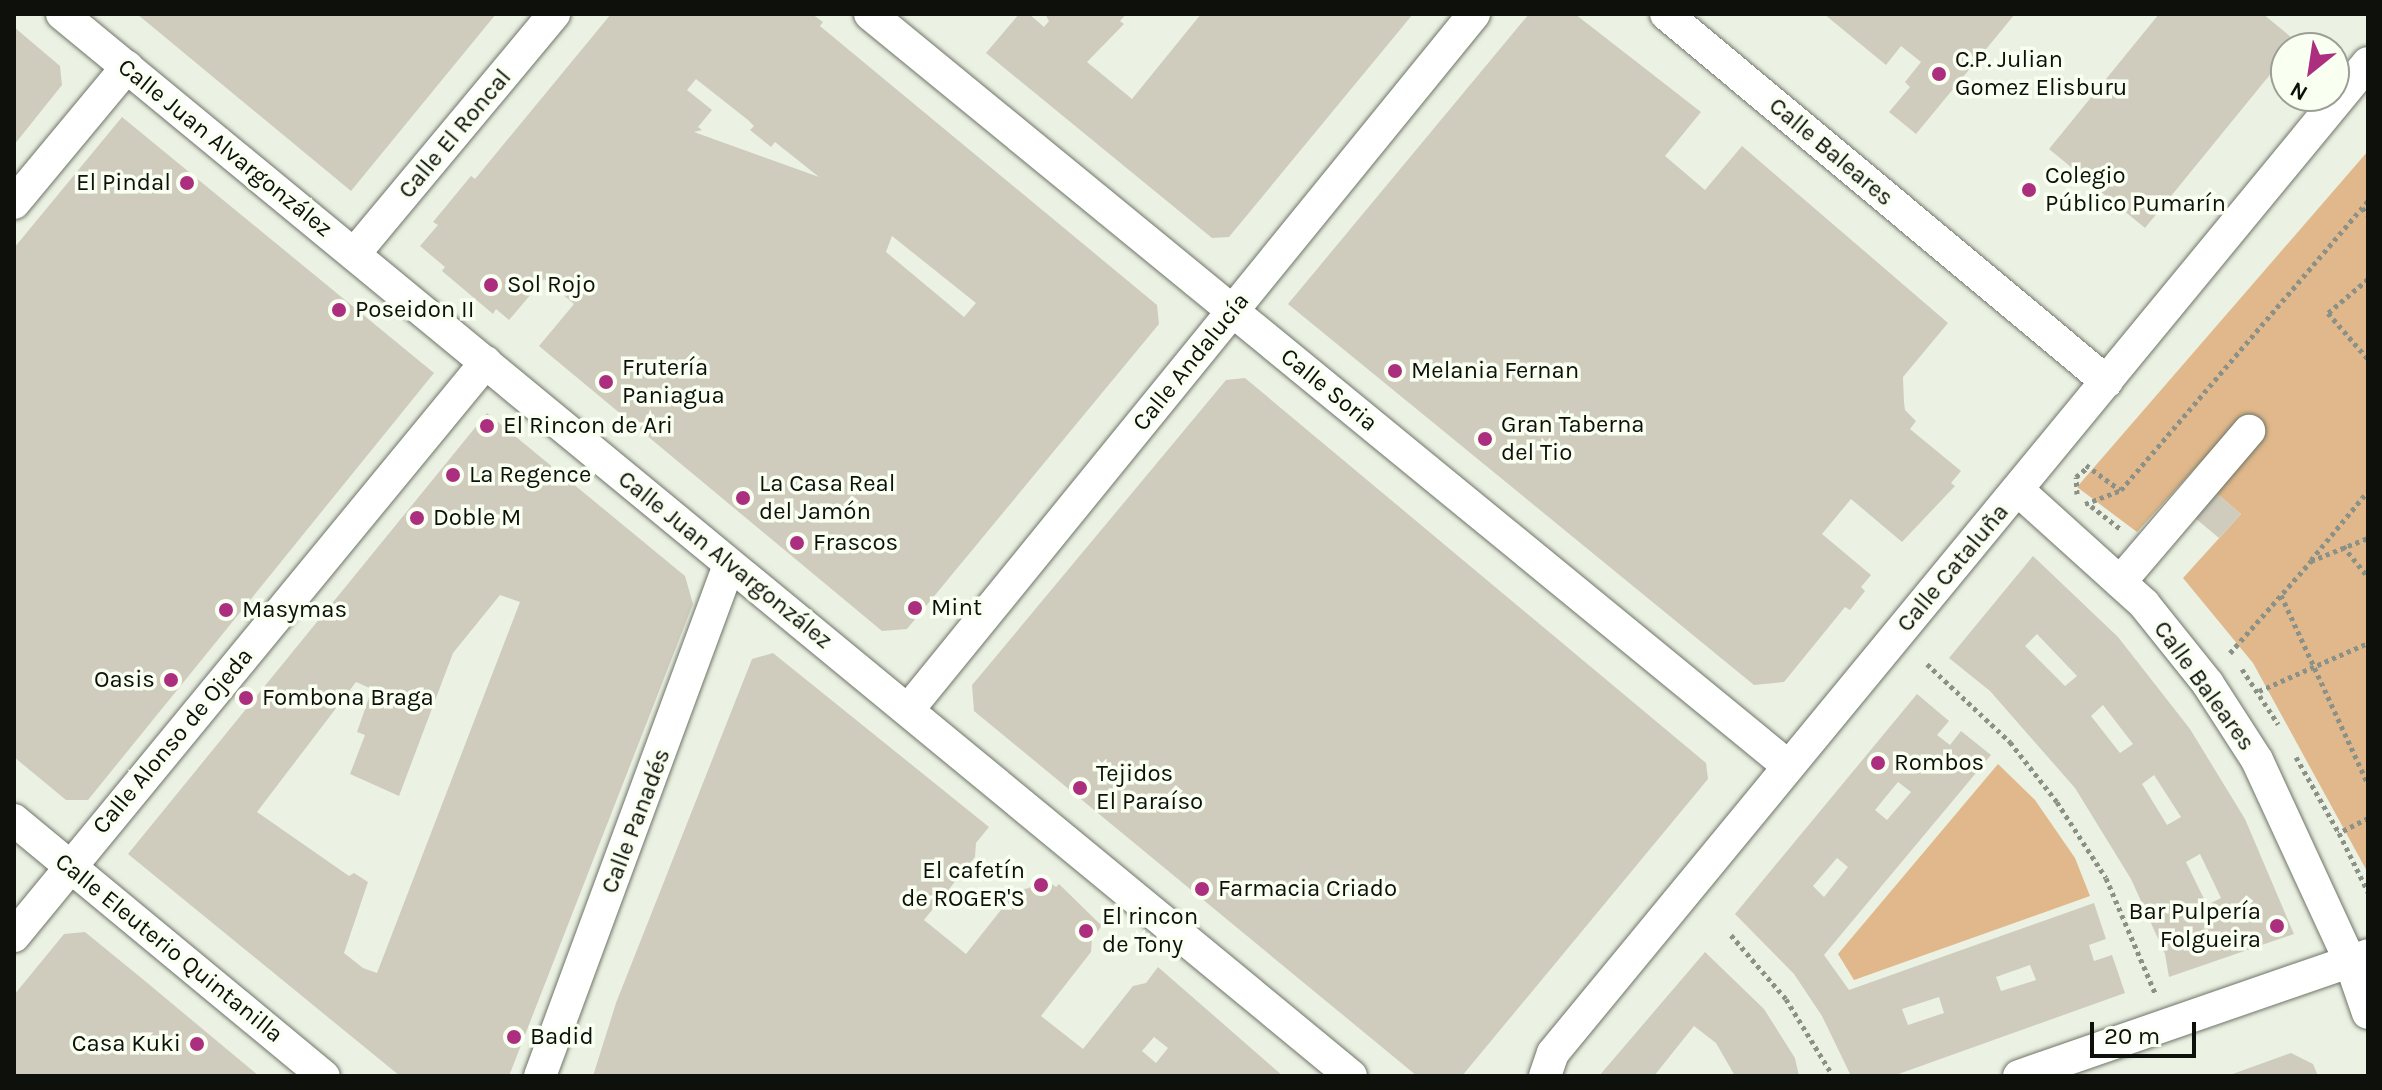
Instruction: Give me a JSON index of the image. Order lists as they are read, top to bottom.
{
  "streets": {
    "street": [
      "Calle El Roncal",
      "Calle Juan Alvargonzález",
      "Calle Baleares",
      "Calle Andalucía",
      "Calle Soria",
      "Calle Cataluña",
      "Calle Alonso de Ojeda",
      "Calle Panadés",
      "Calle Eleuterio Quintanilla"
    ]
  },
  "crossings": [
    ["Calle El Roncal", "Calle Juan Alvargonzález"],
    ["Calle Juan Alvargonzález", "Calle Andalucía"],
    ["Calle Juan Alvargonzález", "Calle Alonso de Ojeda"],
    ["Calle Juan Alvargonzález", "Calle Panadés"],
    ["Calle Baleares", "Calle Cataluña"],
    ["Calle Andalucía", "Calle Soria"],
    ["Calle Soria", "Calle Cataluña"],
    ["Calle Alonso de Ojeda", "Calle Eleuterio Quintanilla"]
  ],
  "places": [
    "C.P. Julian Gomez Elisburu",
    "El Pindal",
    "Colegio Público Pumarín",
    "Sol Rojo",
    "Poseidon II",
    "Melania Fernan",
    "Frutería Paniagua",
    "El Rincon de Ari",
    "Gran Taberna del Tio",
    "La Regence",
    "La Casa Real del Jamón",
    "Doble M",
    "Frascos",
    "Mint",
    "Masymas",
    "Oasis",
    "Fombona Braga",
    "Rombos",
    "Tejidos El Paraíso",
    "El cafetín de ROGER'S",
    "Farmacia Criado",
    "Bar Pulpería Folgueira",
    "El rincon de Tony",
    "Badid",
    "Casa Kuki"
  ],
  "scale_bar": "20 m",
  "north": "bottom left"
}
